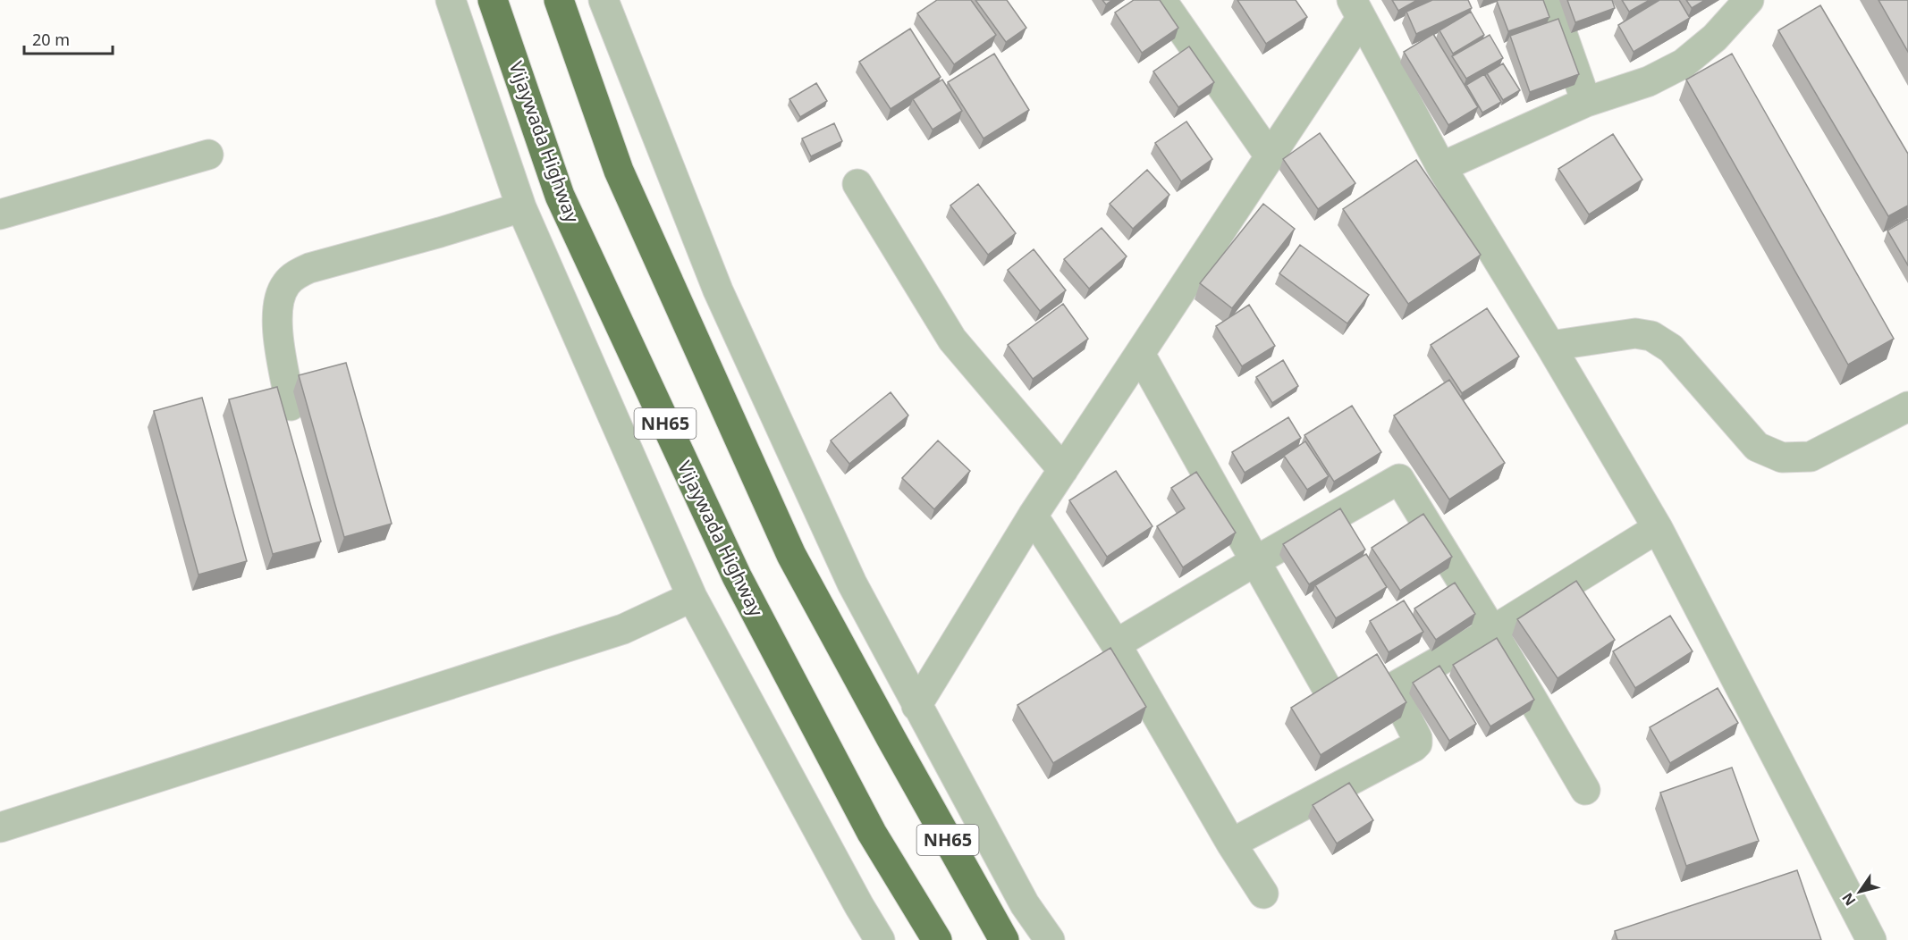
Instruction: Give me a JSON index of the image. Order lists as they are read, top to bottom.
{
  "streets": {
    "highway": ["Vijaywada Highway", "NH65"]
  },
  "scale_bar": "20 m",
  "north": "bottom left"
}
